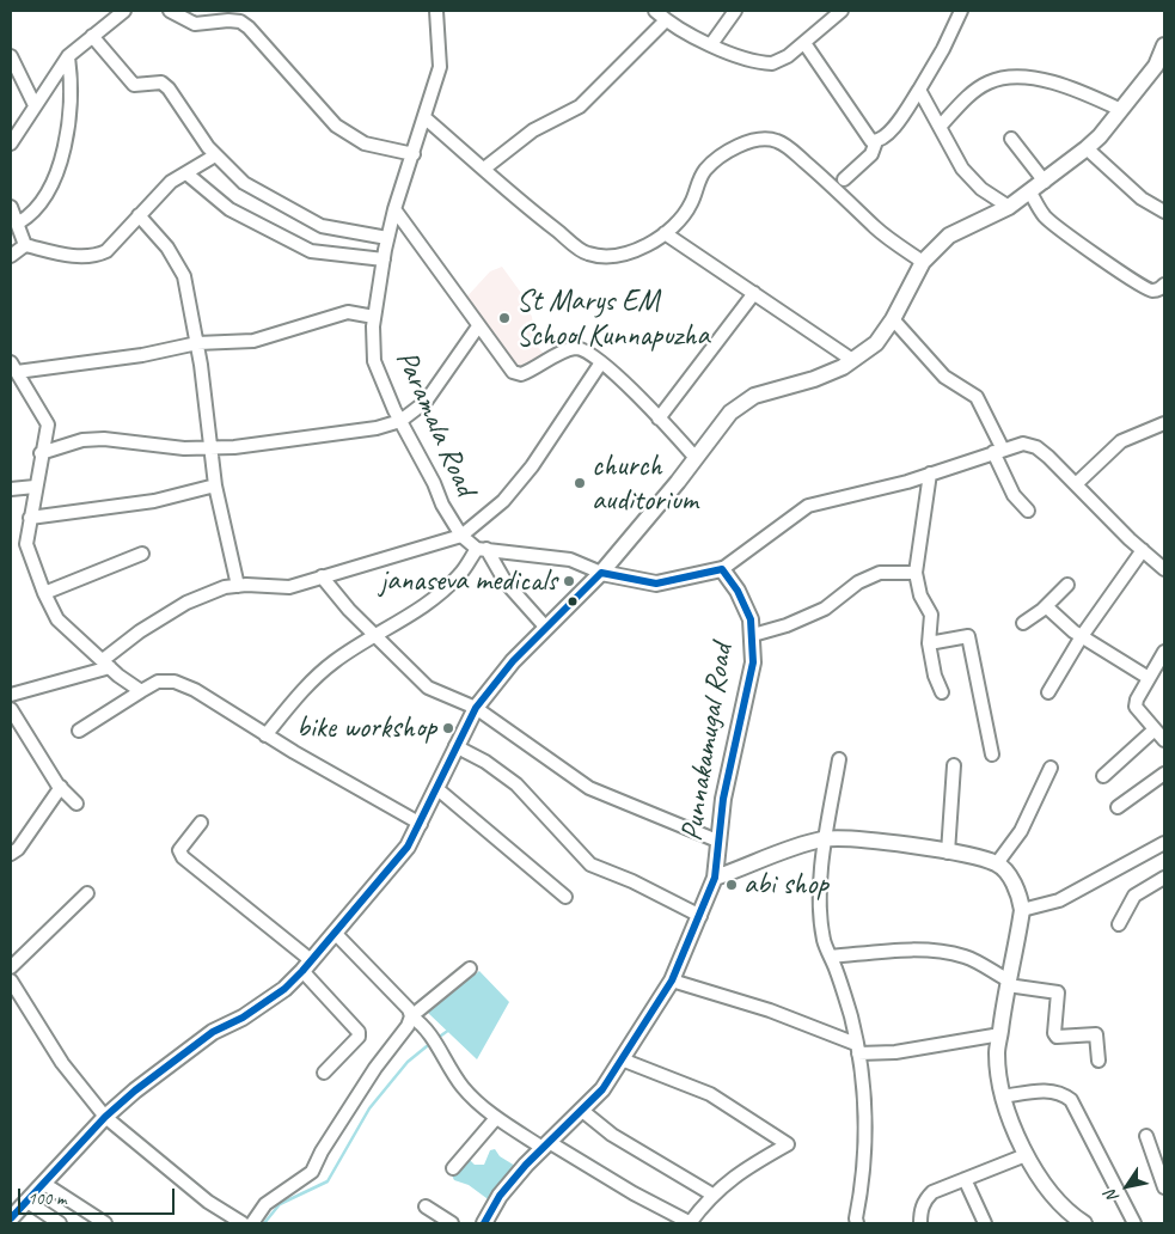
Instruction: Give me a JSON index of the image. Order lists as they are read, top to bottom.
{
  "streets": {
    "street": ["Paramala Road", "Punnakamugal Road"]
  },
  "places": [
    "St Marys EM School Kunnapuzha",
    "church auditorium",
    "janaseva medicals",
    "bike workshop",
    "abi shop"
  ],
  "scale_bar": "100 m",
  "north": "bottom left"
}
